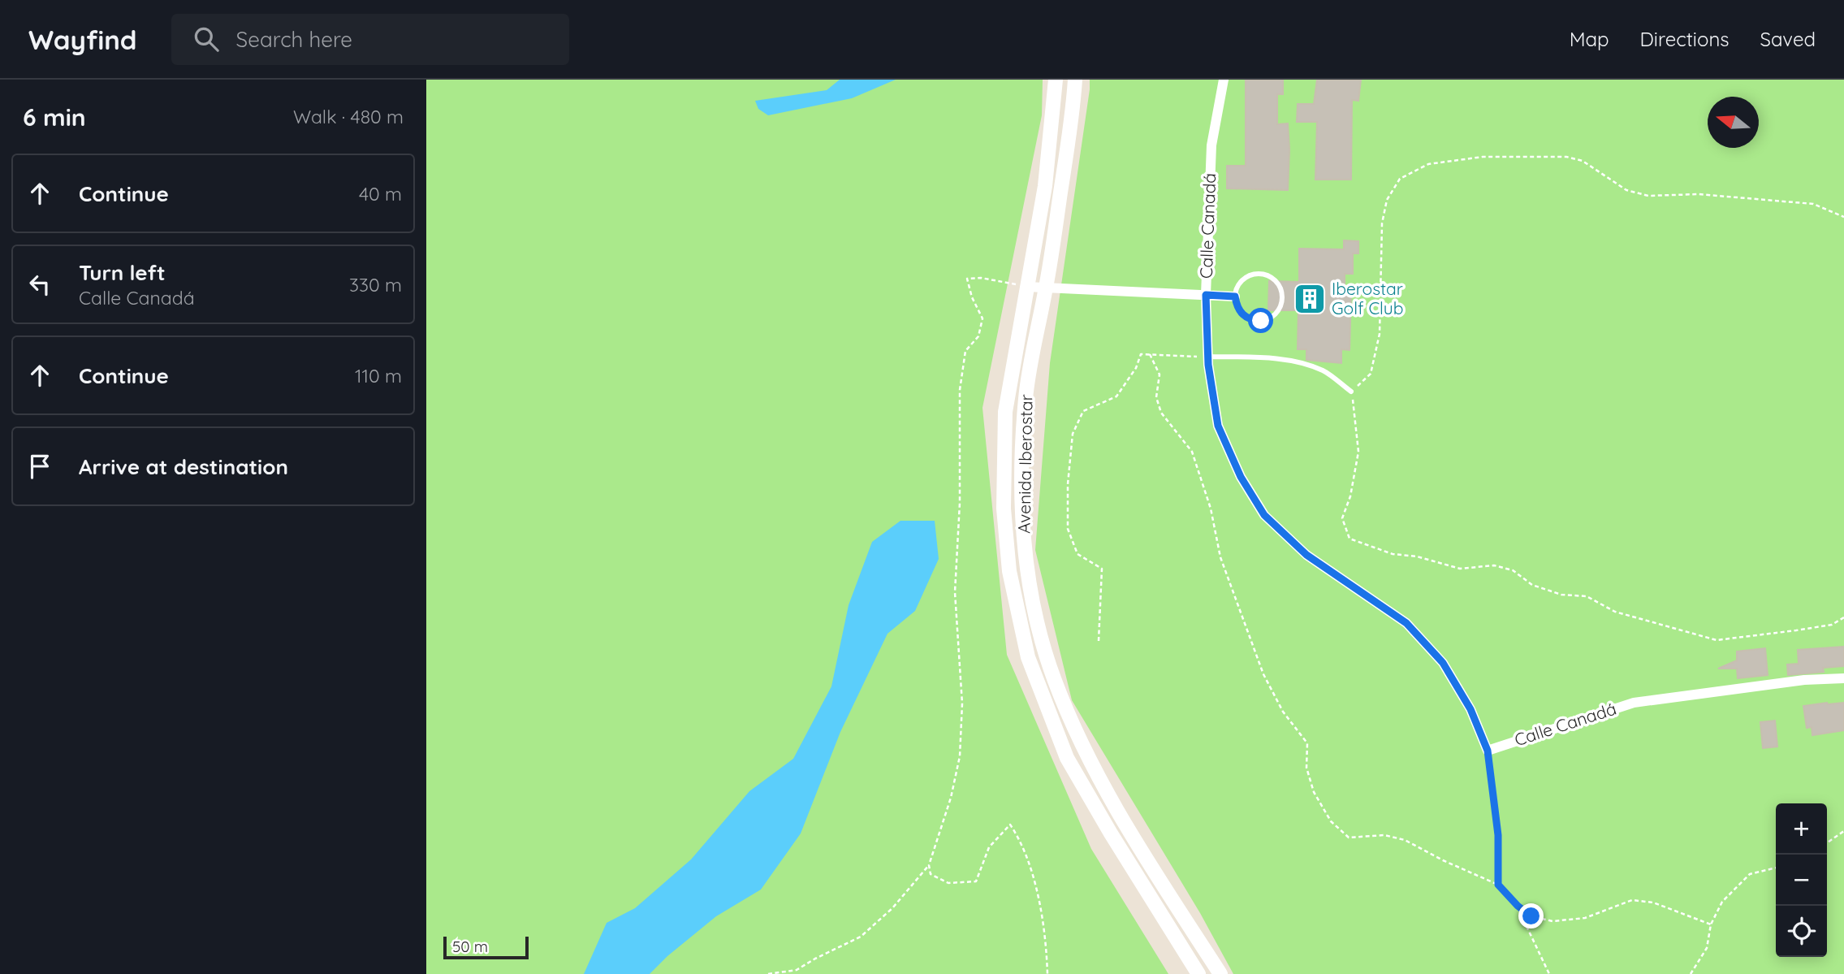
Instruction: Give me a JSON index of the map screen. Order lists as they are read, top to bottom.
{
  "streets": {
    "street": ["Calle Canadá", "Avenida Iberostar"]
  },
  "places": {
    "building": ["Iberostar Golf Club"]
  },
  "scale_bar": "50 m",
  "north": "left",
  "page": {
    "header": "Wayfind",
    "search": "Search here",
    "nav": ["Map", "Directions", "Saved"],
    "heading": ["6 min", "Walk · 480 m"],
    "list": [
      ["Continue", "40 m"],
      ["Turn left", "Calle Canadá", "330 m"],
      ["Continue", "110 m"],
      "Arrive at destination"
    ],
    "map_buttons": ["+", "−"],
    "scale": "50 m"
  }
}
